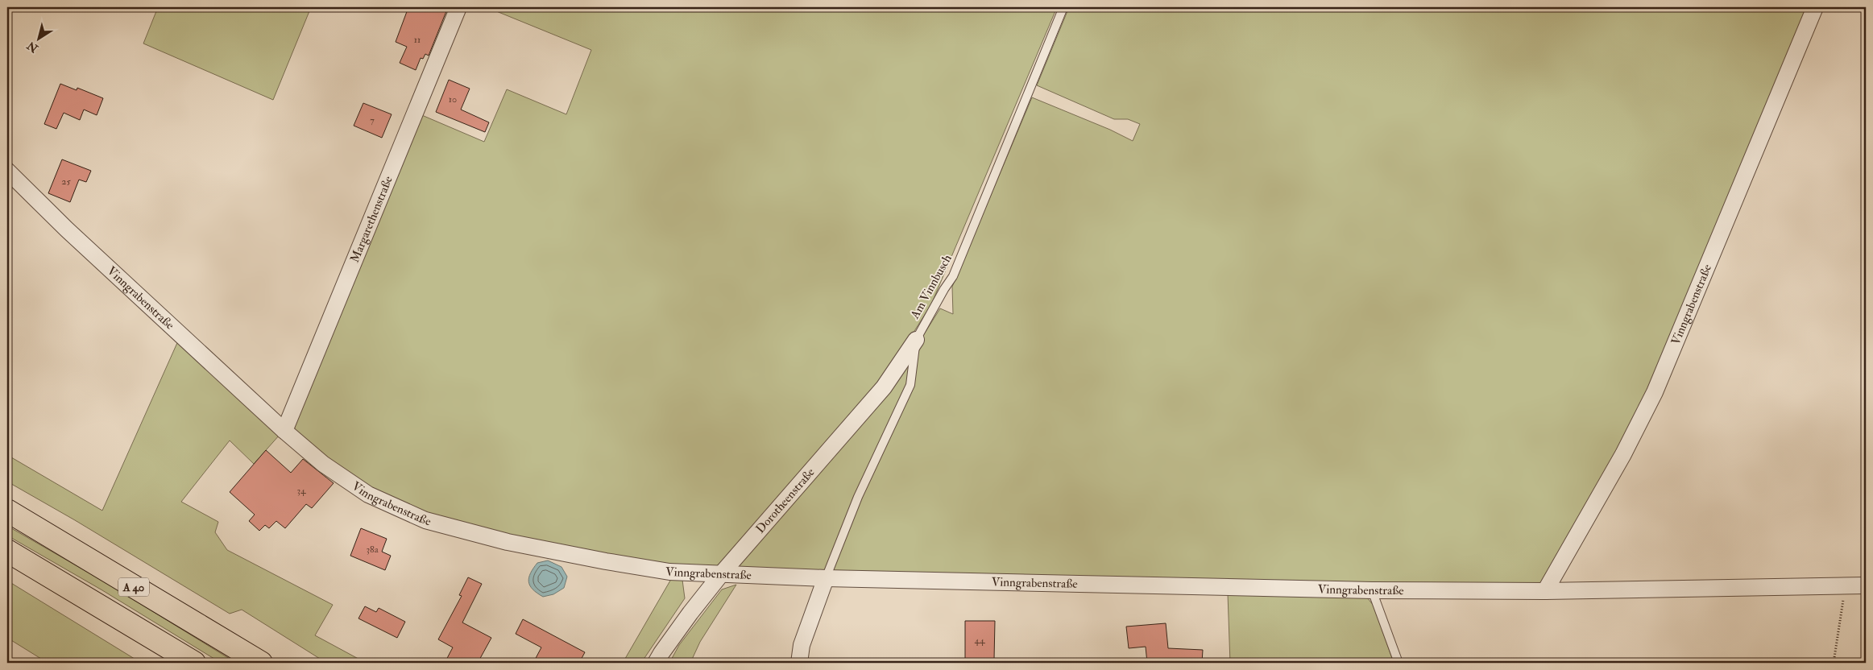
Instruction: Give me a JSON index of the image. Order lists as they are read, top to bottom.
{
  "streets": {
    "highway": ["A 40"],
    "street": ["Margarethenstraße", "Vinngrabenstraße", "Dorotheenstraße"],
    "lane": ["Am Vinnbusch"]
  },
  "crossings": [
    ["Margarethenstraße", "Vinngrabenstraße"],
    ["Am Vinnbusch", "Vinngrabenstraße"],
    ["Am Vinnbusch", "Dorotheenstraße"],
    ["Vinngrabenstraße", "Dorotheenstraße"]
  ],
  "house_numbers": [
    "11",
    "10",
    "7",
    "25",
    "34",
    "38a",
    "44"
  ],
  "north": "bottom left"
}
